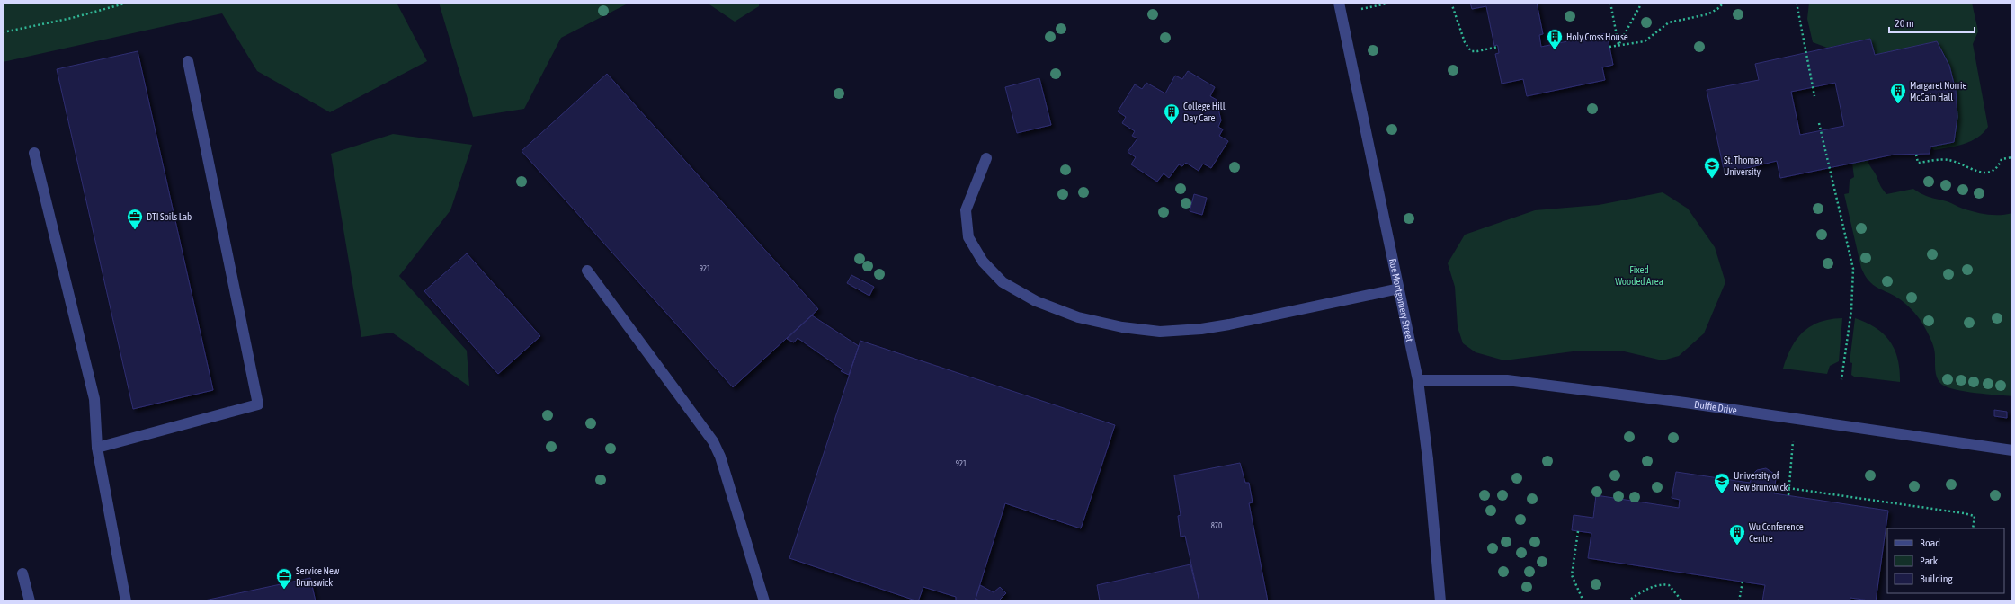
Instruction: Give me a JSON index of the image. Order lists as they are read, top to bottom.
{
  "streets": {
    "street": ["Rue Montgomery Street", "Duffie Drive"]
  },
  "crossings": [
    ["Rue Montgomery Street", "Duffie Drive"]
  ],
  "parks": ["Fixed Wooded Area"],
  "places": {
    "building": [
      "Holy Cross House",
      "Margaret Norrie McCain Hall",
      "College Hill Day Care",
      "Wu Conference Centre"
    ],
    "school or university": ["St. Thomas University", "University of New Brunswick"],
    "office": ["DTI Soils Lab", "Service New Brunswick"]
  },
  "house_numbers": ["921", "921", "870"],
  "legend": ["Road", "Park", "Building"],
  "scale_bar": "20 m"
}
